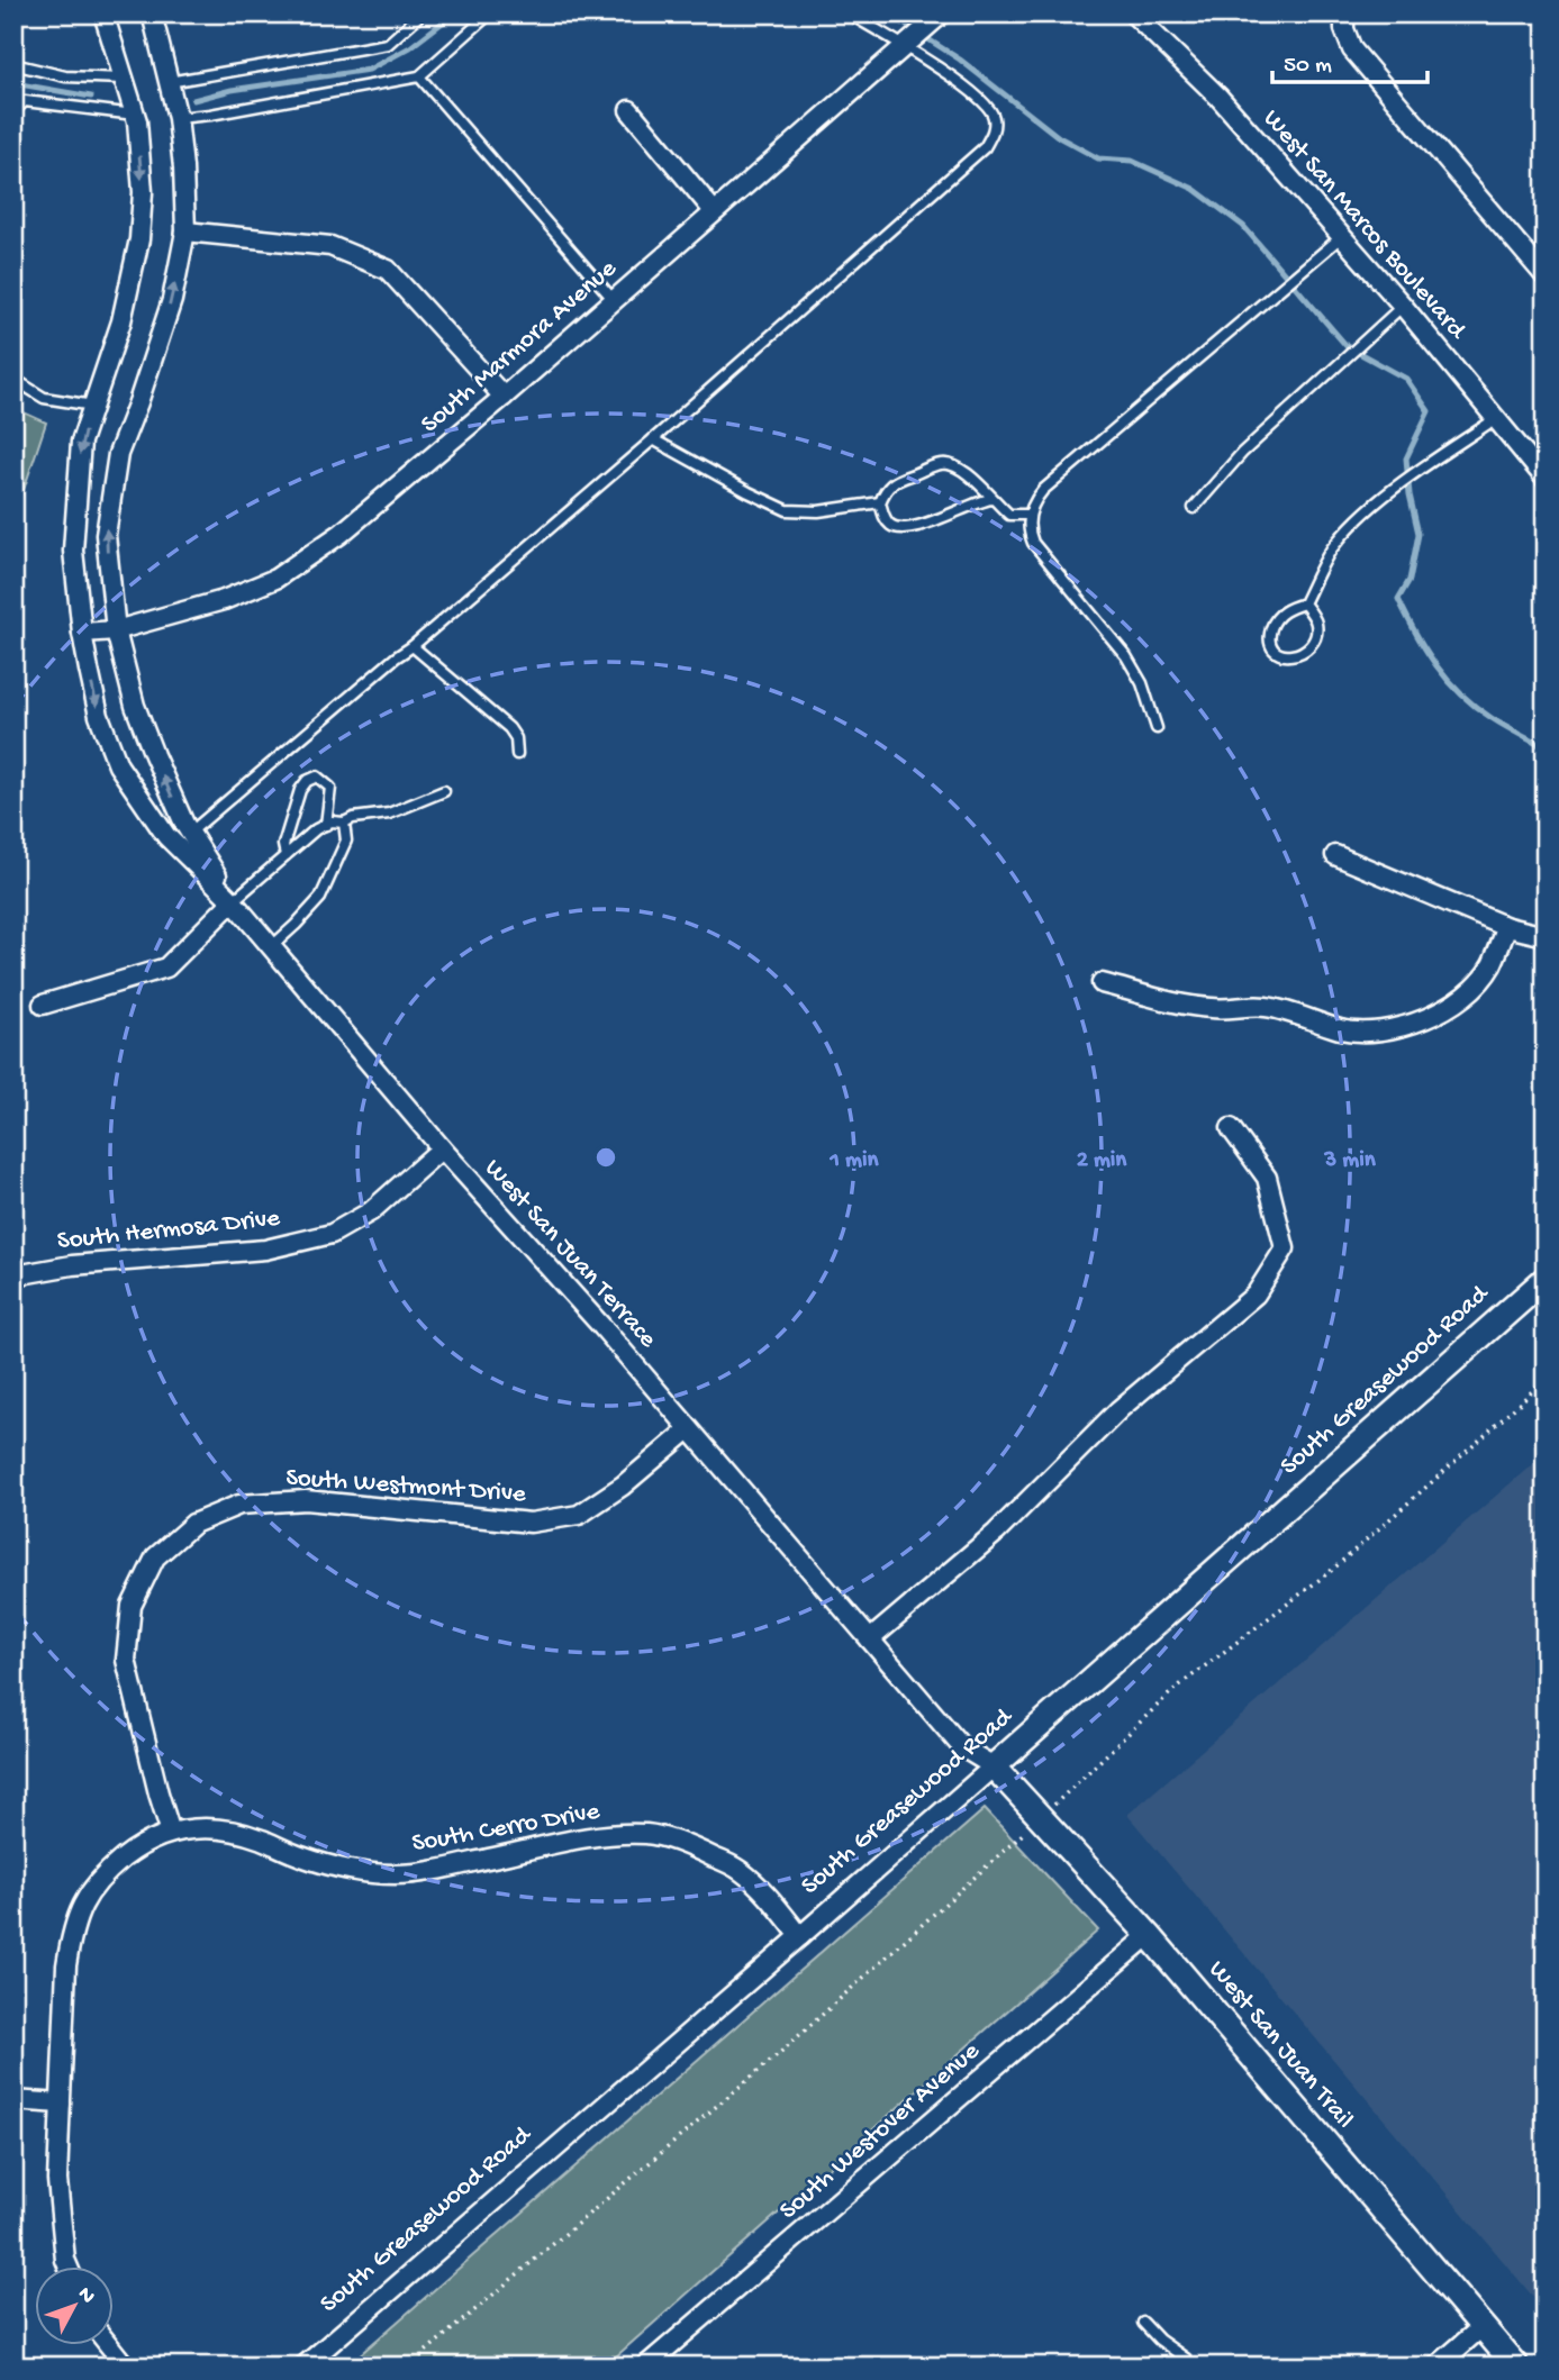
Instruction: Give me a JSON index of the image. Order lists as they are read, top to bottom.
{
  "streets": {
    "street": [
      "West San Marcos Boulevard",
      "South Marmora Avenue",
      "South Hermosa Drive",
      "West San Juan Terrace",
      "South Greasewood Road",
      "South Westmont Drive",
      "South Cerro Drive",
      "West San Juan Trail",
      "South Westover Avenue"
    ]
  },
  "crossings": [
    ["South Marmora Avenue", "West San Juan Terrace"],
    ["South Hermosa Drive", "West San Juan Terrace"],
    ["West San Juan Terrace", "South Greasewood Road"],
    ["West San Juan Terrace", "South Westmont Drive"],
    ["West San Juan Terrace", "West San Juan Trail"],
    ["South Greasewood Road", "South Cerro Drive"],
    ["South Greasewood Road", "West San Juan Trail"],
    ["South Westmont Drive", "South Cerro Drive"],
    ["West San Juan Trail", "South Westover Avenue"]
  ],
  "scale_bar": "50 m",
  "north": "top right",
  "rings": ["1 min", "2 min", "3 min"]
}
